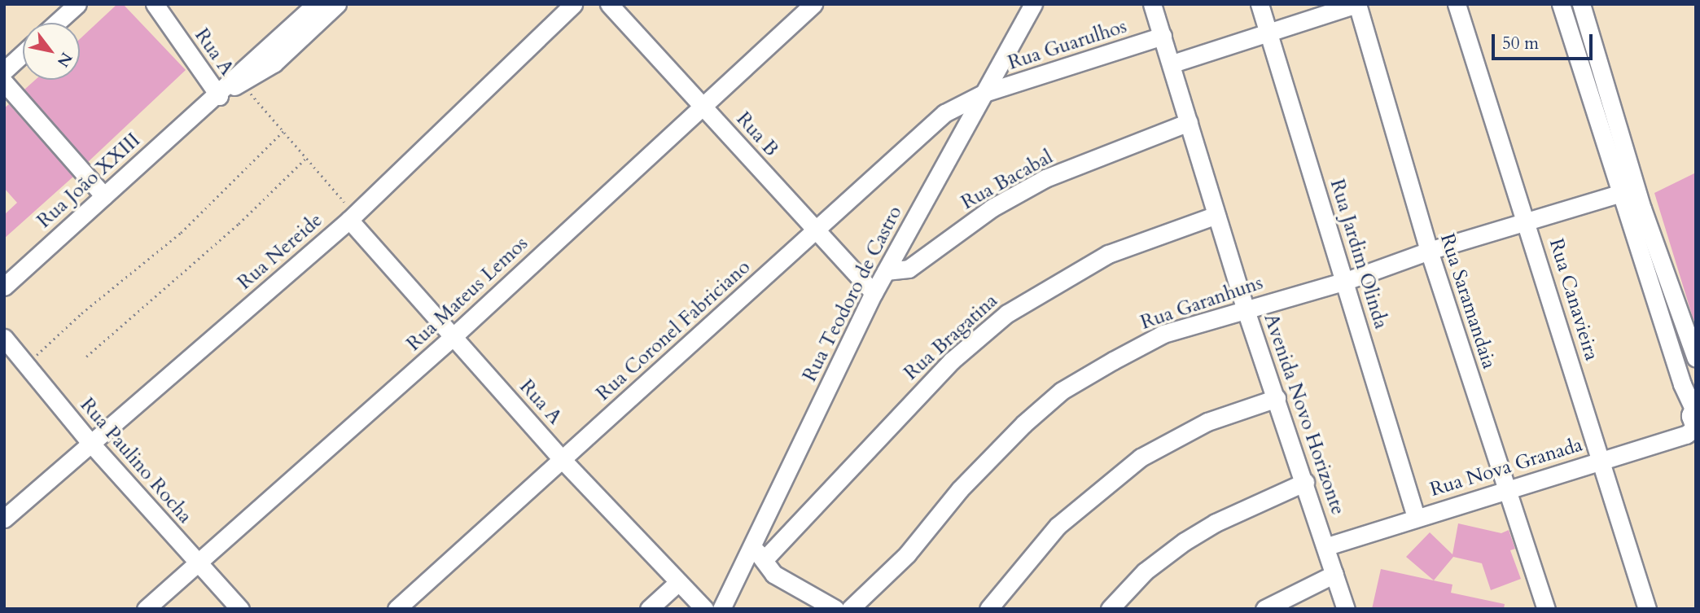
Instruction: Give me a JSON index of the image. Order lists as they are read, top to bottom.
{
  "streets": {
    "street": [
      "Rua Guarulhos",
      "Rua A",
      "Rua B",
      "Rua Bacabal",
      "Rua João XXIII",
      "Rua Nereide",
      "Rua Jardim Olinda",
      "Rua Mateus Lemos",
      "Rua Teodoro de Castro",
      "Rua Canavieira",
      "Rua Saramandaia",
      "Rua Garanhuns",
      "Rua Coronel Fabriciano",
      "Rua Bragatina",
      "Avenida Novo Horizonte",
      "Rua Paulino Rocha",
      "Rua Nova Granada"
    ]
  },
  "crossings": [
    ["Rua Guarulhos", "Rua Teodoro de Castro"],
    ["Rua Guarulhos", "Rua Coronel Fabriciano"],
    ["Rua Guarulhos", "Avenida Novo Horizonte"],
    ["Rua A", "Rua João XXIII"],
    ["Rua A", "Rua Nereide"],
    ["Rua A", "Rua Mateus Lemos"],
    ["Rua A", "Rua Coronel Fabriciano"],
    ["Rua B", "Rua Mateus Lemos"],
    ["Rua B", "Rua Teodoro de Castro"],
    ["Rua B", "Rua Coronel Fabriciano"],
    ["Rua Bacabal", "Rua Teodoro de Castro"],
    ["Rua Bacabal", "Avenida Novo Horizonte"],
    ["Rua Nereide", "Rua Paulino Rocha"],
    ["Rua Jardim Olinda", "Rua Garanhuns"],
    ["Rua Jardim Olinda", "Rua Nova Granada"],
    ["Rua Mateus Lemos", "Rua Paulino Rocha"],
    ["Rua Teodoro de Castro", "Rua Coronel Fabriciano"],
    ["Rua Canavieira", "Rua Garanhuns"],
    ["Rua Canavieira", "Rua Nova Granada"],
    ["Rua Saramandaia", "Rua Garanhuns"],
    ["Rua Saramandaia", "Rua Nova Granada"],
    ["Rua Garanhuns", "Avenida Novo Horizonte"],
    ["Rua Bragatina", "Avenida Novo Horizonte"],
    ["Avenida Novo Horizonte", "Rua Nova Granada"]
  ],
  "scale_bar": "50 m",
  "north": "bottom right"
}
